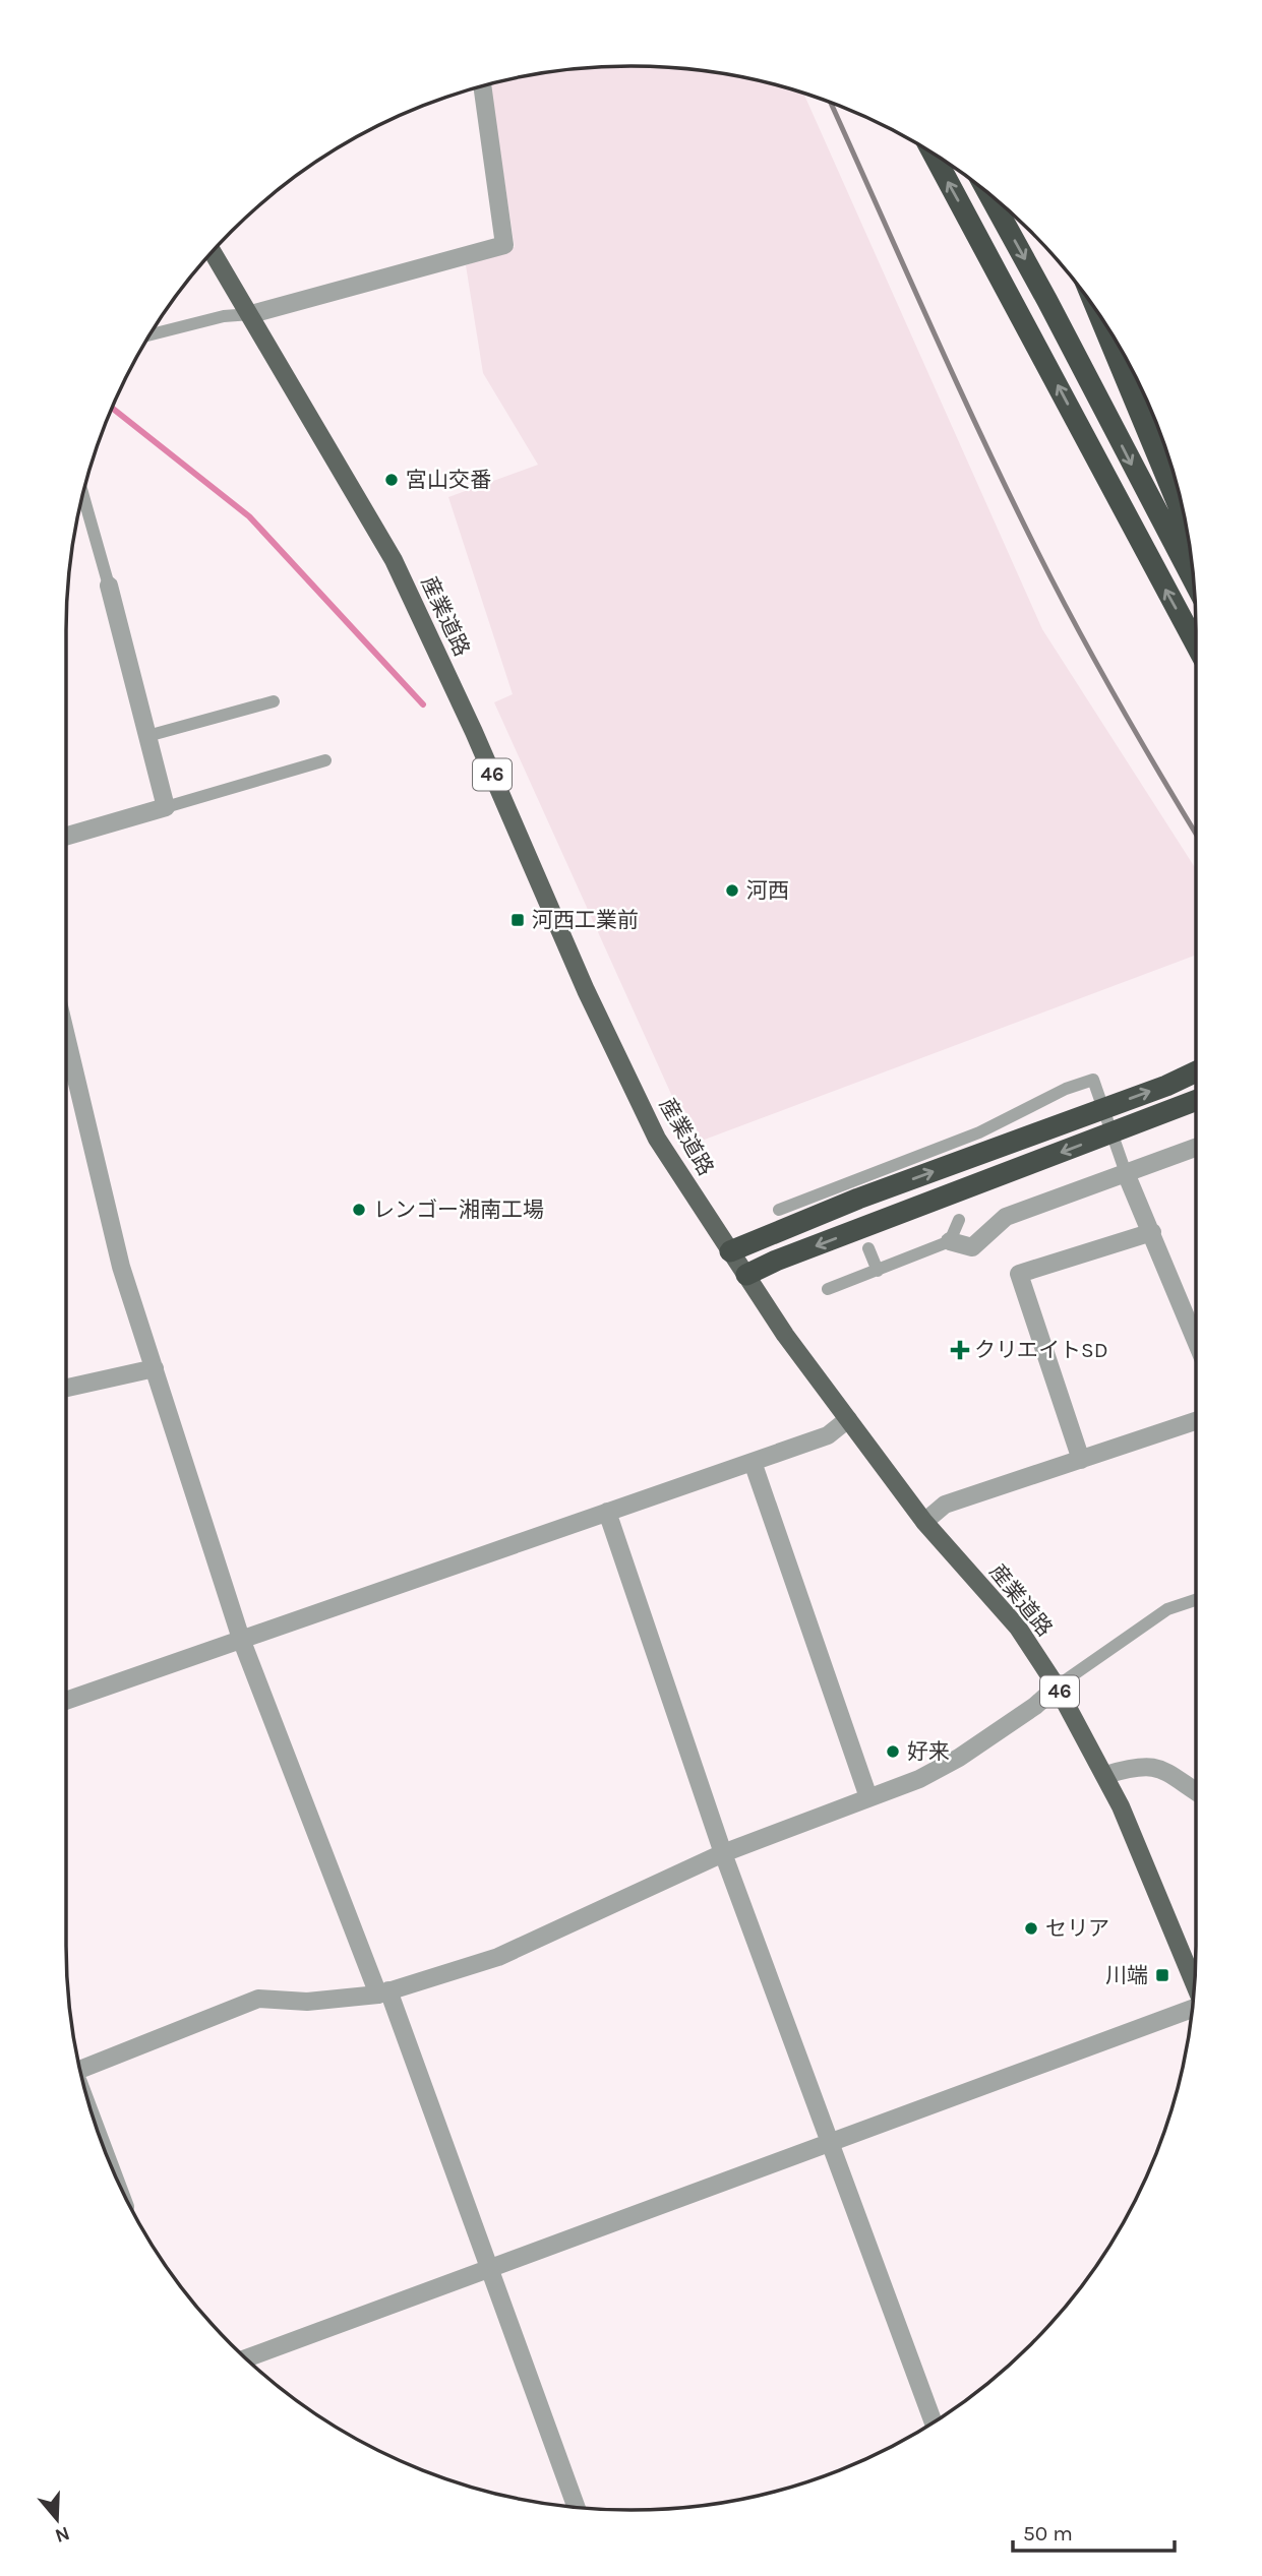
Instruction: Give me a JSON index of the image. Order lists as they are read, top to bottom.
{
  "streets": {
    "main road": ["産業道路", "46"]
  },
  "places": {
    "other": [
      "宮山交番",
      "河西",
      "レンゴー湘南工場",
      "好来",
      "セリア"
    ],
    "transit": ["河西工業前", "川端"],
    "health": ["クリエイトSD"]
  },
  "scale_bar": "50 m",
  "north": "bottom"
}
